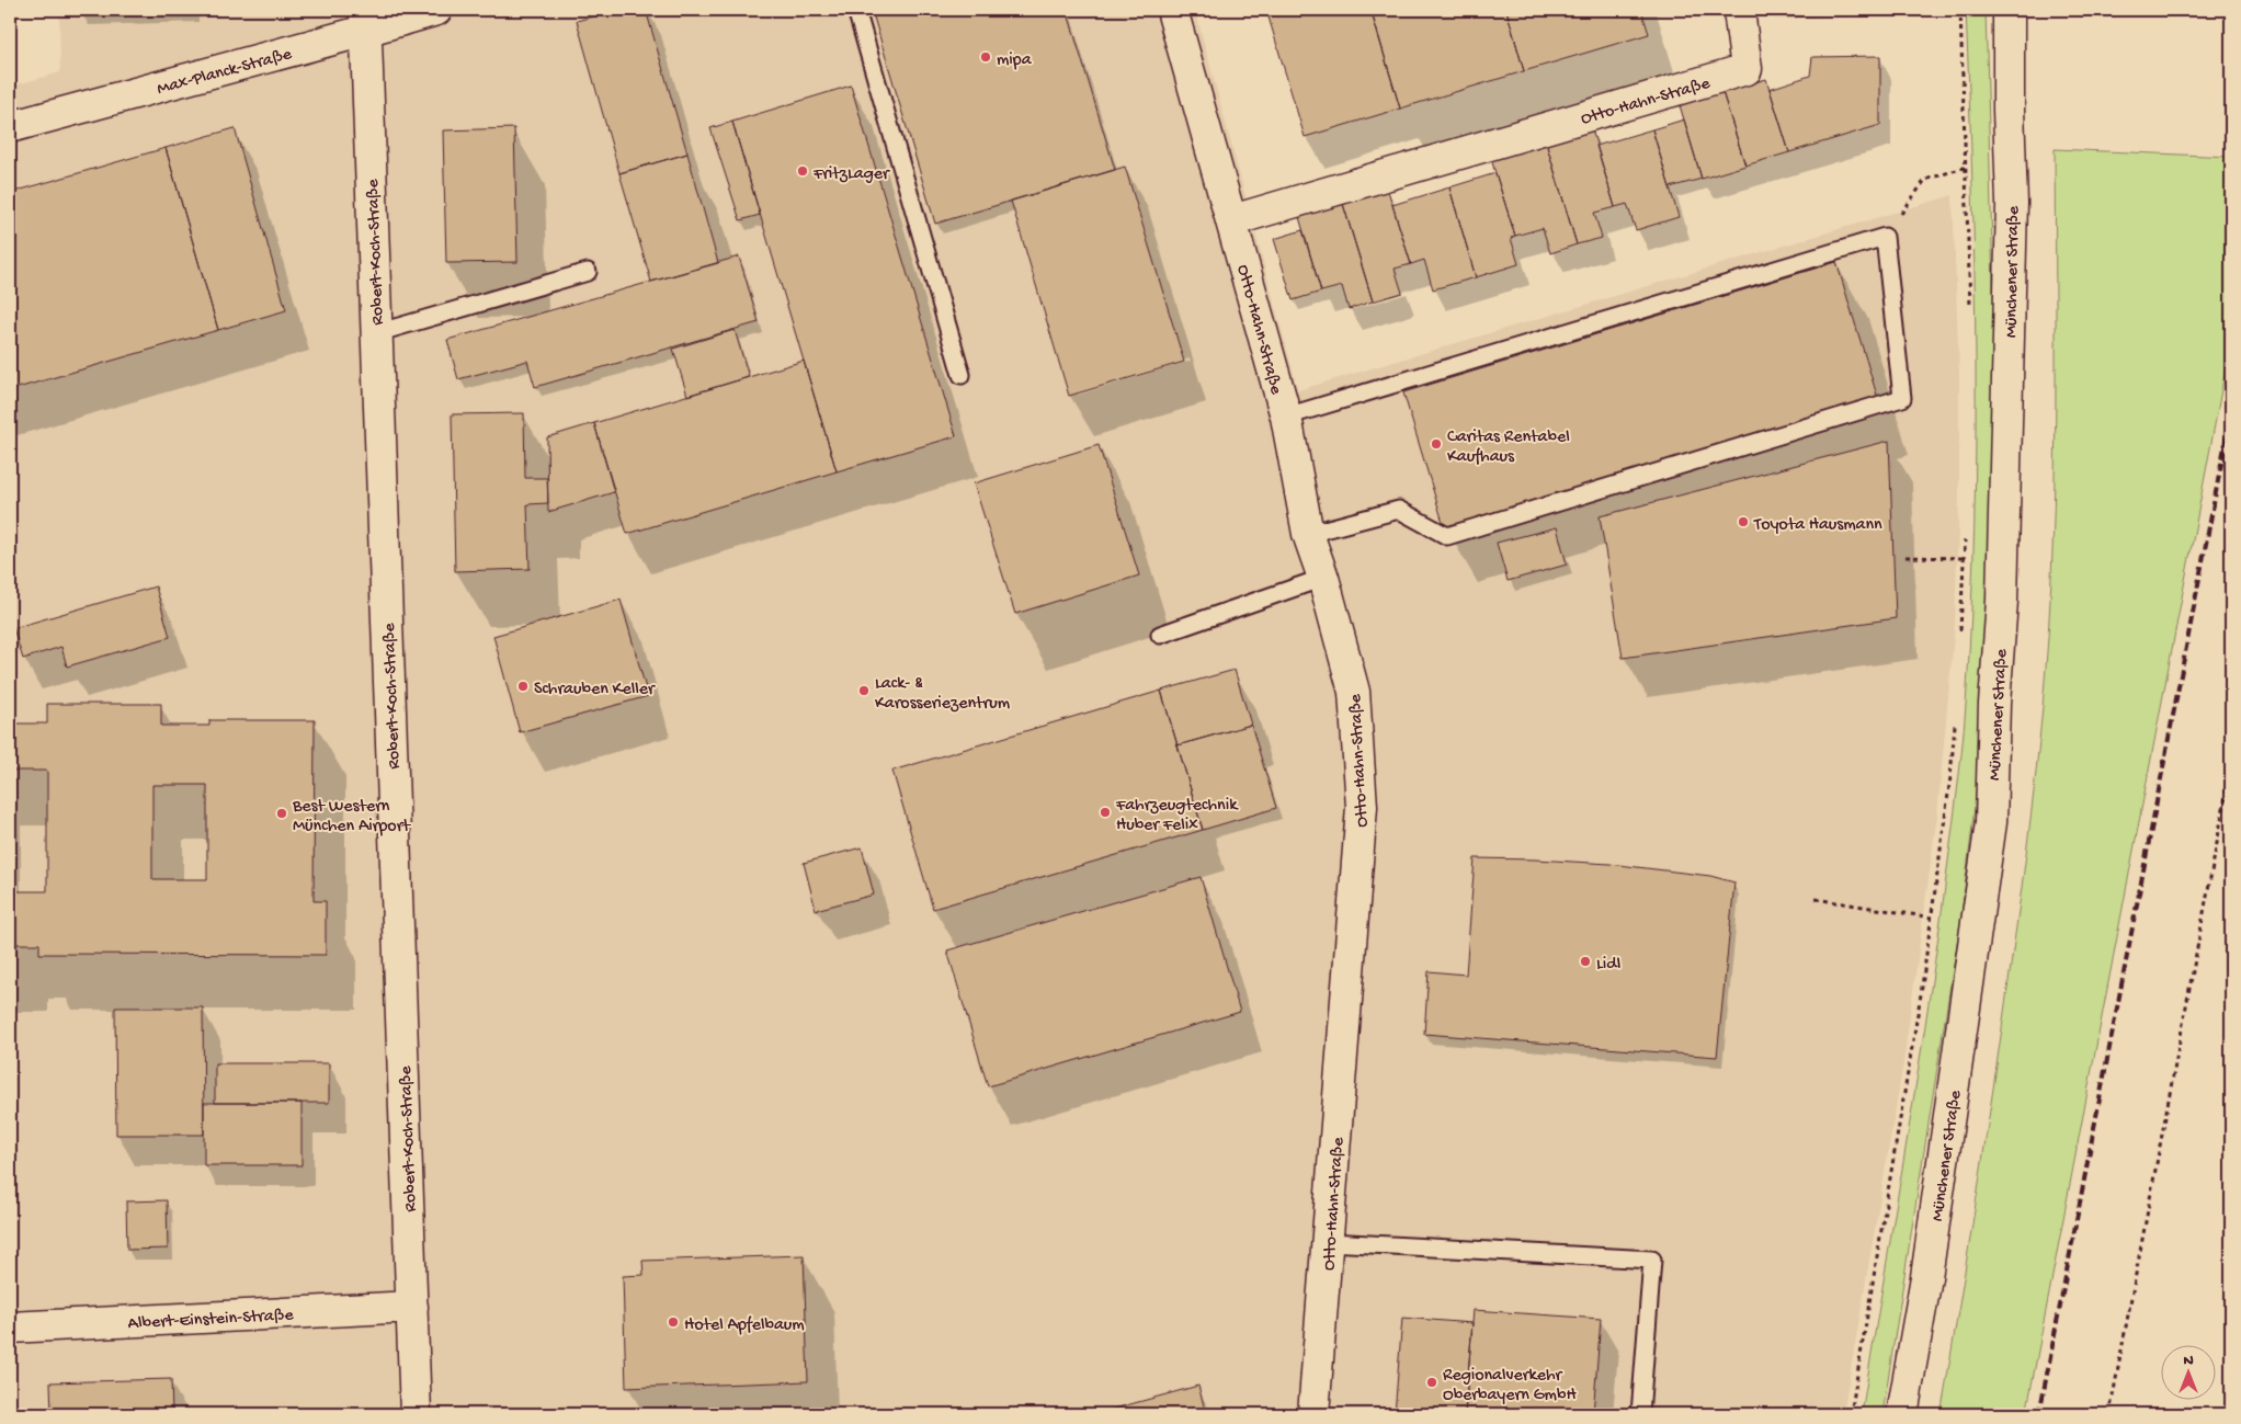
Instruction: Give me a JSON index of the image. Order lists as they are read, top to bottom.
{
  "streets": {
    "street": [
      "Max-Planck-Straße",
      "Otto-Hahn-Straße",
      "Robert-Koch-Straße",
      "Münchener Straße",
      "Albert-Einstein-Straße"
    ]
  },
  "crossings": [
    ["Max-Planck-Straße", "Robert-Koch-Straße"],
    ["Robert-Koch-Straße", "Albert-Einstein-Straße"]
  ],
  "places": [
    "mipa",
    "FritzLager",
    "Caritas Rentabel Kaufhaus",
    "Toyota Hausmann",
    "Schrauben Keller",
    "Lack- & Karosseriezentrum",
    "Fahrzeugtechnik Huber Felix",
    "Best Western München Airport",
    "Lidl",
    "Hotel Apfelbaum",
    "Regionalverkehr Oberbayern GmbH"
  ],
  "north": "top"
}
